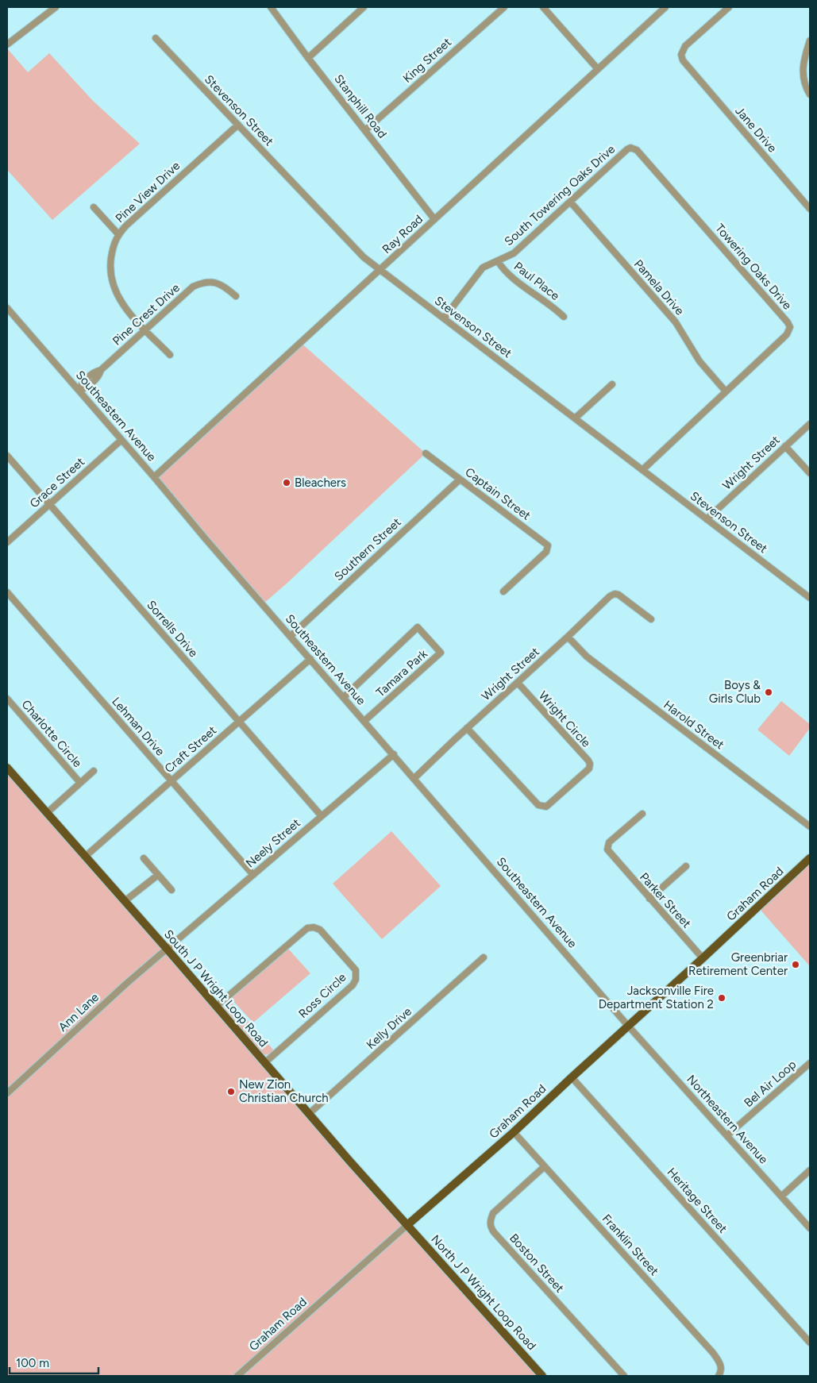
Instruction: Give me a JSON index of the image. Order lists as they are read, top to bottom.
{
  "streets": {
    "main road": ["Graham Road", "South J P Wright Loop Road", "North J P Wright Loop Road"],
    "street": [
      "King Street",
      "Stanphill Road",
      "Stevenson Street",
      "Jane Drive",
      "Pine View Drive",
      "South Towering Oaks Drive",
      "Ray Road",
      "Towering Oaks Drive",
      "Paul Place",
      "Pamela Drive",
      "Pine Crest Drive",
      "Southeastern Avenue",
      "Wright Street",
      "Grace Street",
      "Captain Street",
      "Southern Street",
      "Sorrells Drive",
      "Tamara Park",
      "Wright Circle",
      "Harold Street",
      "Lehman Drive",
      "Charlotte Circle",
      "Craft Street",
      "Neely Street",
      "Parker Street",
      "Ross Circle",
      "Ann Lane",
      "Kelly Drive",
      "Bel Air Loop",
      "Northeastern Avenue",
      "Heritage Street",
      "Franklin Street",
      "Boston Street"
    ]
  },
  "crossings": [
    ["King Street", "Stanphill Road"],
    ["Stanphill Road", "Ray Road"],
    ["Stevenson Street", "Pine View Drive"],
    ["Stevenson Street", "South Towering Oaks Drive"],
    ["Stevenson Street", "Ray Road"],
    ["Stevenson Street", "Towering Oaks Drive"],
    ["Stevenson Street", "Wright Street"],
    ["Pine View Drive", "Pine Crest Drive"],
    ["South Towering Oaks Drive", "Towering Oaks Drive"],
    ["South Towering Oaks Drive", "Paul Place"],
    ["South Towering Oaks Drive", "Pamela Drive"],
    ["Ray Road", "Southeastern Avenue"],
    ["Towering Oaks Drive", "Pamela Drive"],
    ["Pine Crest Drive", "Southeastern Avenue"],
    ["Southeastern Avenue", "Wright Street"],
    ["Southeastern Avenue", "Grace Street"],
    ["Southeastern Avenue", "Southern Street"],
    ["Southeastern Avenue", "Tamara Park"],
    ["Southeastern Avenue", "Craft Street"],
    ["Southeastern Avenue", "Neely Street"],
    ["Southeastern Avenue", "Graham Road"],
    ["Southeastern Avenue", "Northeastern Avenue"],
    ["Wright Street", "Wright Circle"],
    ["Wright Street", "Harold Street"],
    ["Grace Street", "Sorrells Drive"],
    ["Captain Street", "Southern Street"],
    ["Sorrells Drive", "Craft Street"],
    ["Sorrells Drive", "Neely Street"],
    ["Lehman Drive", "Craft Street"],
    ["Lehman Drive", "Neely Street"],
    ["Charlotte Circle", "South J P Wright Loop Road"],
    ["Craft Street", "South J P Wright Loop Road"],
    ["Neely Street", "South J P Wright Loop Road"],
    ["Neely Street", "Ann Lane"],
    ["Graham Road", "Parker Street"],
    ["Graham Road", "South J P Wright Loop Road"],
    ["Graham Road", "Northeastern Avenue"],
    ["Graham Road", "Heritage Street"],
    ["Graham Road", "Franklin Street"],
    ["Graham Road", "North J P Wright Loop Road"],
    ["South J P Wright Loop Road", "Ross Circle"],
    ["South J P Wright Loop Road", "Ann Lane"],
    ["South J P Wright Loop Road", "Kelly Drive"],
    ["South J P Wright Loop Road", "North J P Wright Loop Road"],
    ["Bel Air Loop", "Northeastern Avenue"],
    ["Franklin Street", "Boston Street"]
  ],
  "places": [
    "Bleachers",
    "Boys & Girls Club",
    "Greenbriar Retirement Center",
    "Jacksonville Fire Department Station 2",
    "New Zion Christian Church"
  ],
  "scale_bar": "100 m"
}
